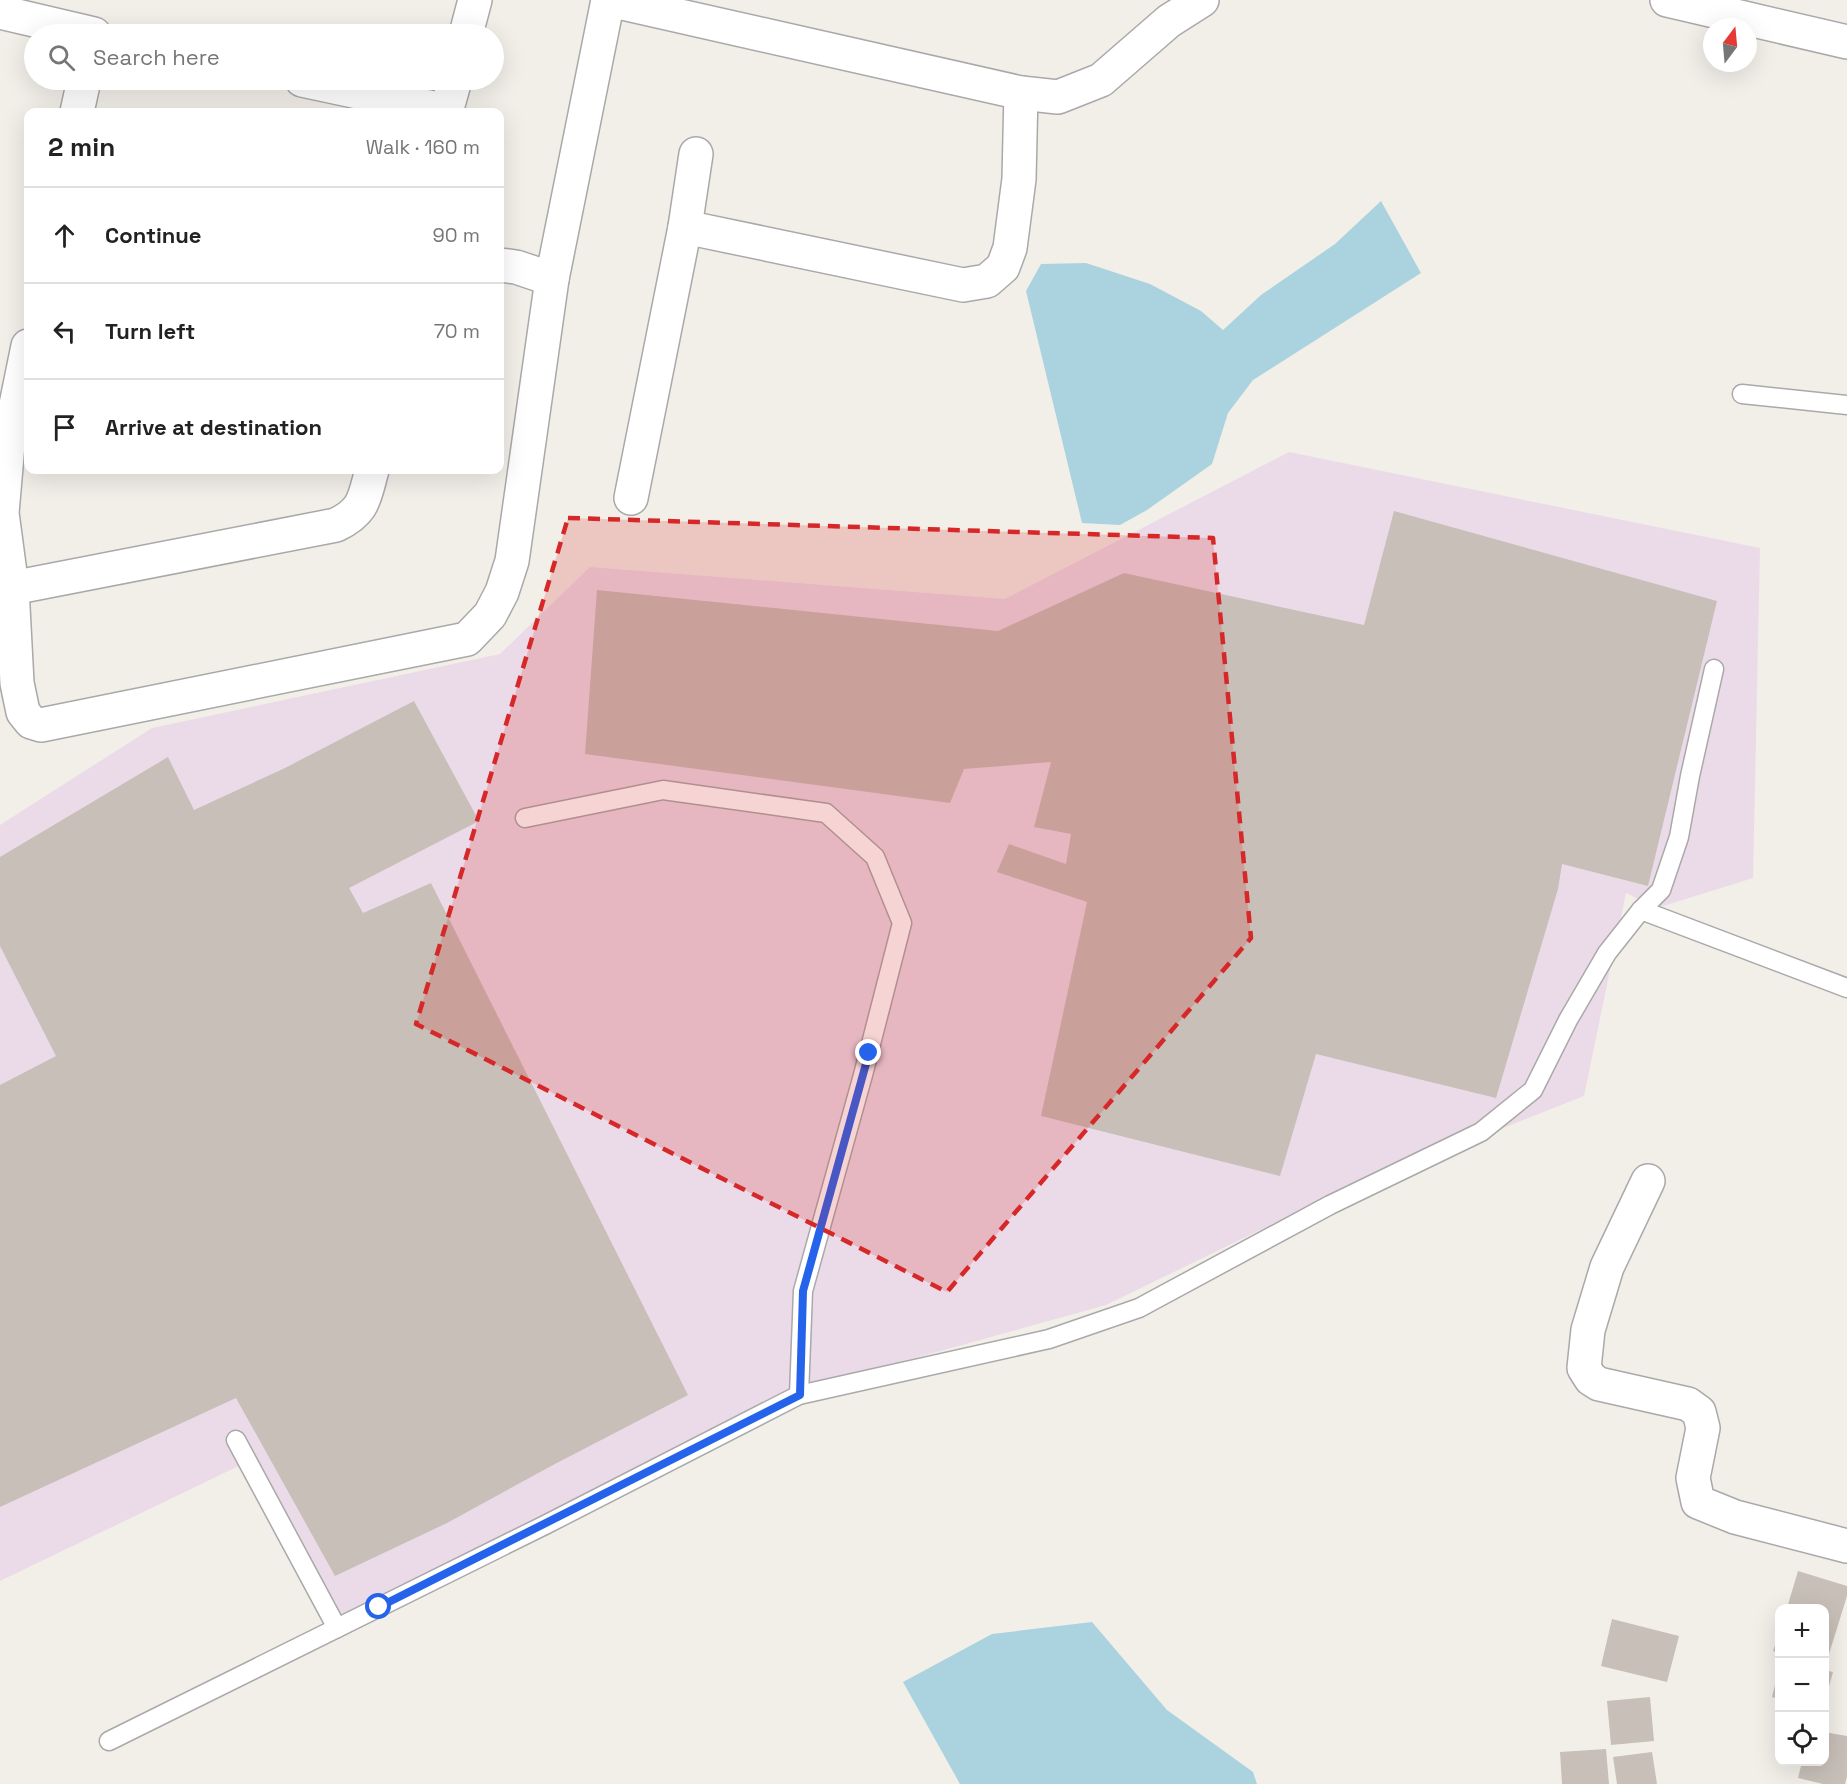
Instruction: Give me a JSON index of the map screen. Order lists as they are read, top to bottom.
{
  "north": "top",
  "page": {
    "search": "Search here",
    "heading": ["2 min", "Walk · 160 m"],
    "list": [
      ["Continue", "90 m"],
      ["Turn left", "70 m"],
      "Arrive at destination"
    ],
    "map_buttons": ["+", "−"]
  }
}
